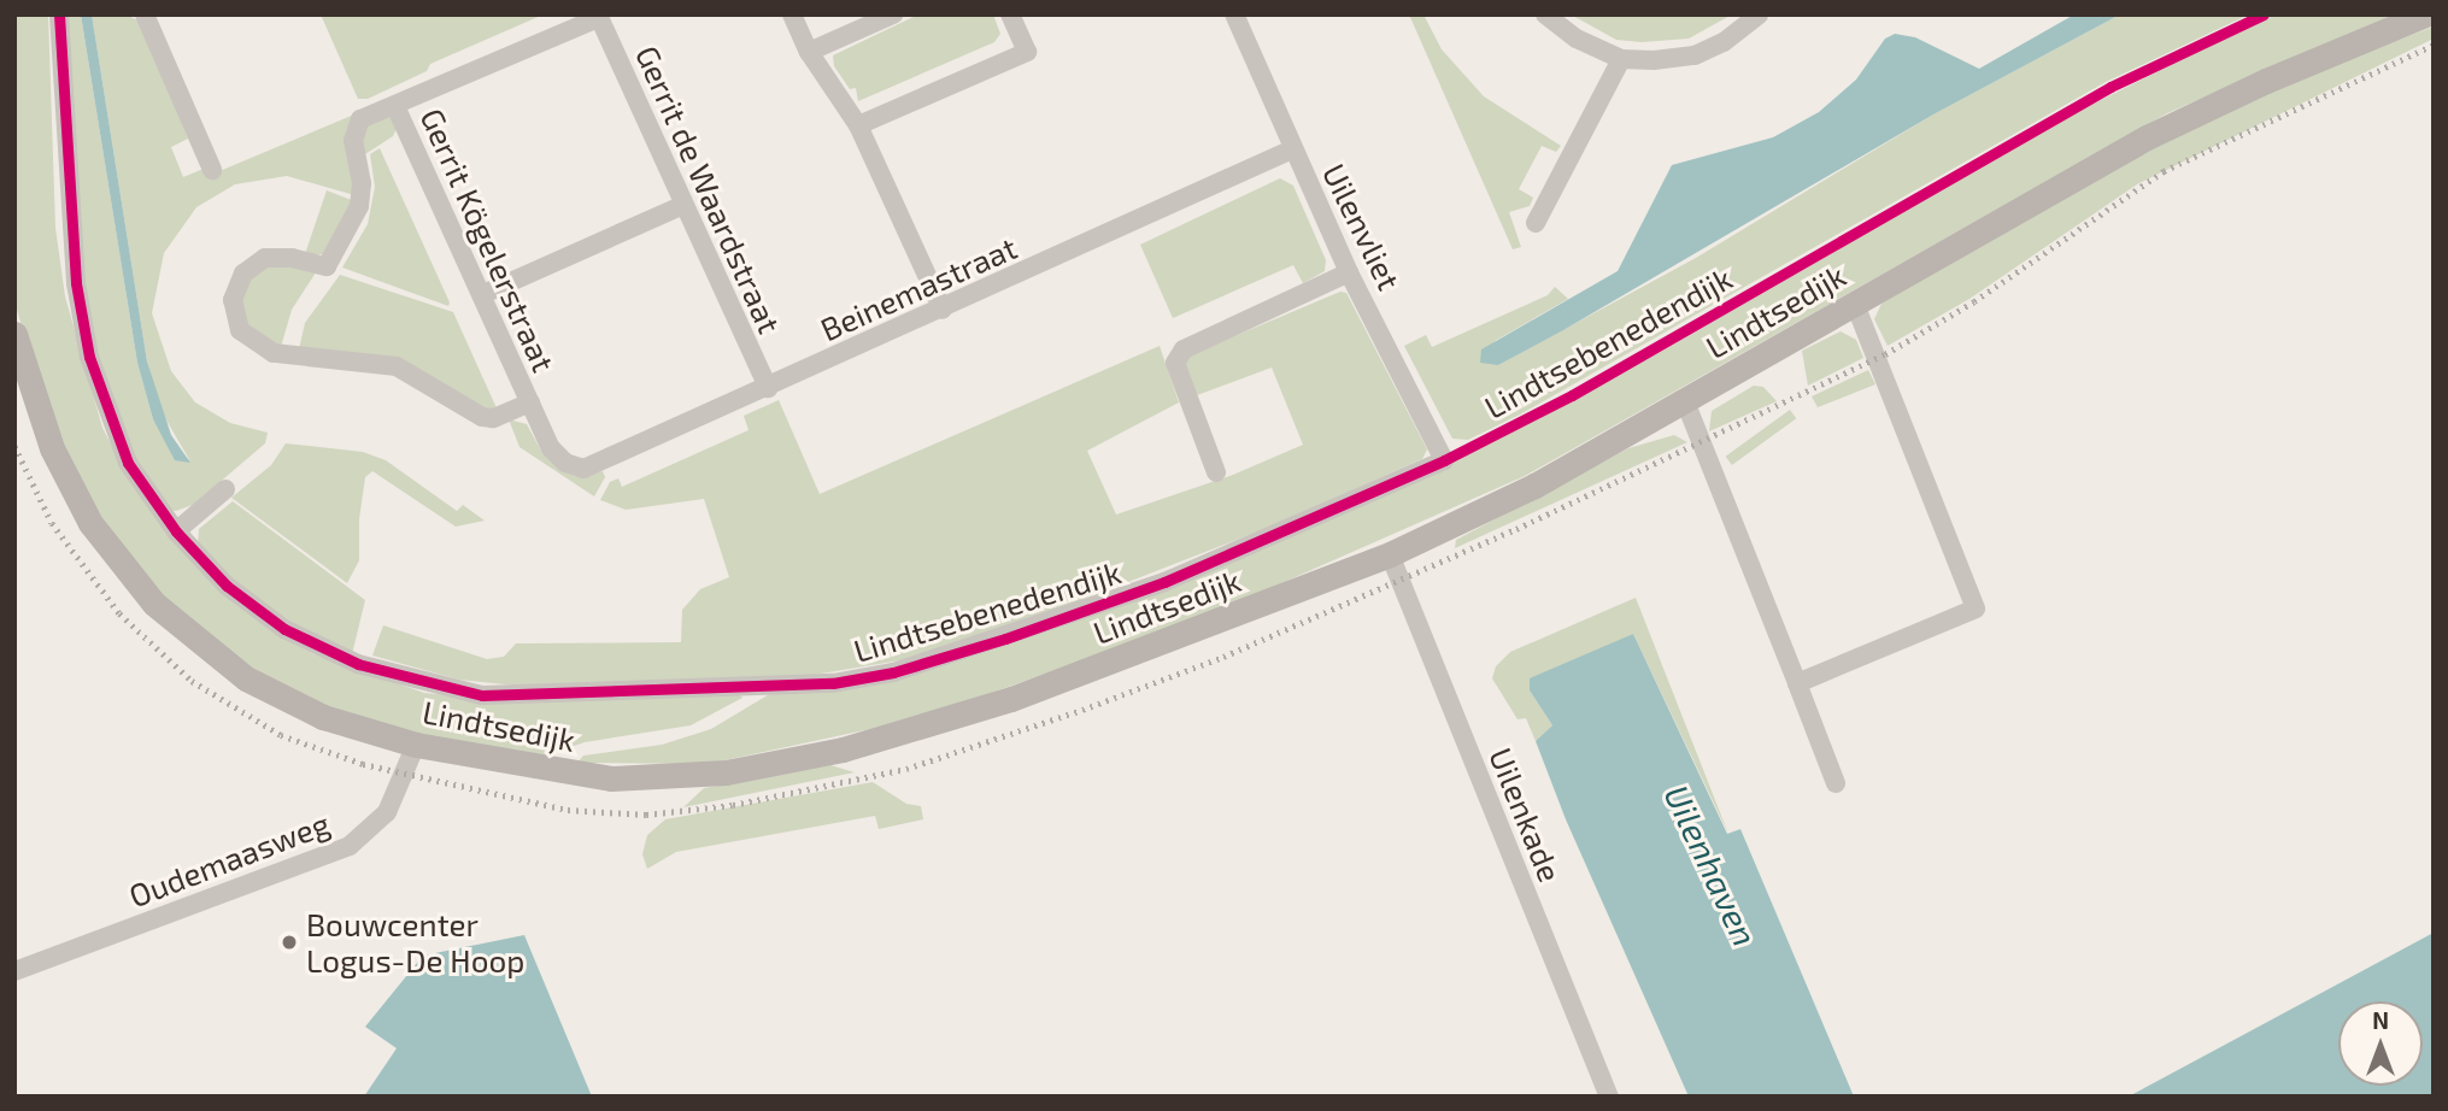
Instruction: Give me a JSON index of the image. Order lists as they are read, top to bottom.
{
  "streets": {
    "main road": ["Lindtsedijk"],
    "street": [
      "Gerrit de Waardstraat",
      "Uilenvliet",
      "Gerrit Kögelerstraat",
      "Beinemastraat",
      "Lindtsebenedendijk",
      "Uilenkade",
      "Oudemaasweg"
    ]
  },
  "crossings": [
    ["Gerrit de Waardstraat", "Beinemastraat"],
    ["Uilenvliet", "Beinemastraat"],
    ["Uilenvliet", "Lindtsebenedendijk"],
    ["Gerrit Kögelerstraat", "Beinemastraat"],
    ["Lindtsedijk", "Uilenkade"],
    ["Lindtsedijk", "Oudemaasweg"]
  ],
  "water": ["Uilenhaven"],
  "places": ["Bouwcenter Logus-De Hoop"],
  "north": "top"
}
